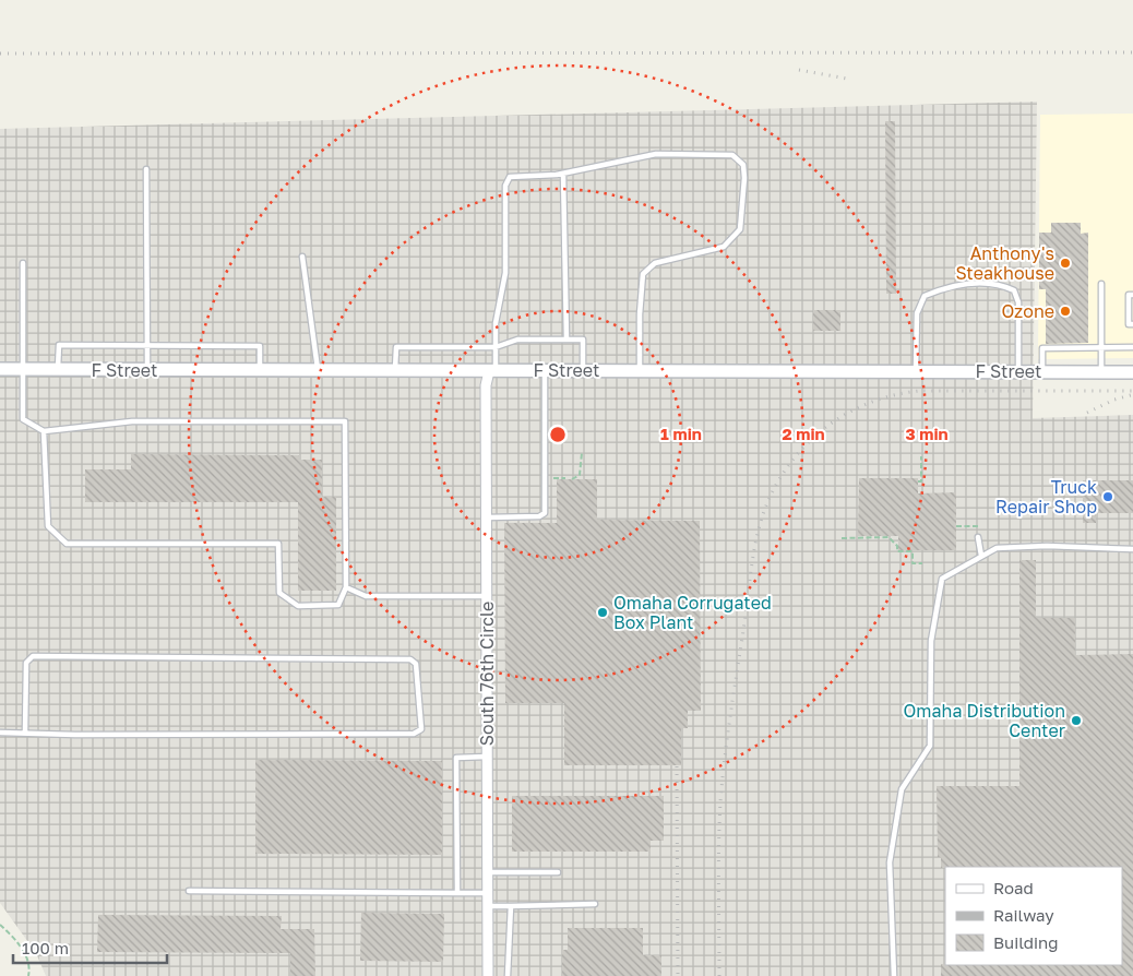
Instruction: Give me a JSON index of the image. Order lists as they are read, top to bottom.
{
  "streets": {
    "street": ["F Street", "South 76th Circle"]
  },
  "crossings": [
    ["F Street", "South 76th Circle"]
  ],
  "places": [
    "Anthony's Steakhouse",
    "Ozone",
    "Truck Repair Shop",
    "Omaha Corrugated Box Plant",
    "Omaha Distribution Center"
  ],
  "legend": ["Road", "Railway", "Building"],
  "scale_bar": "100 m",
  "rings": ["1 min", "2 min", "3 min"]
}
